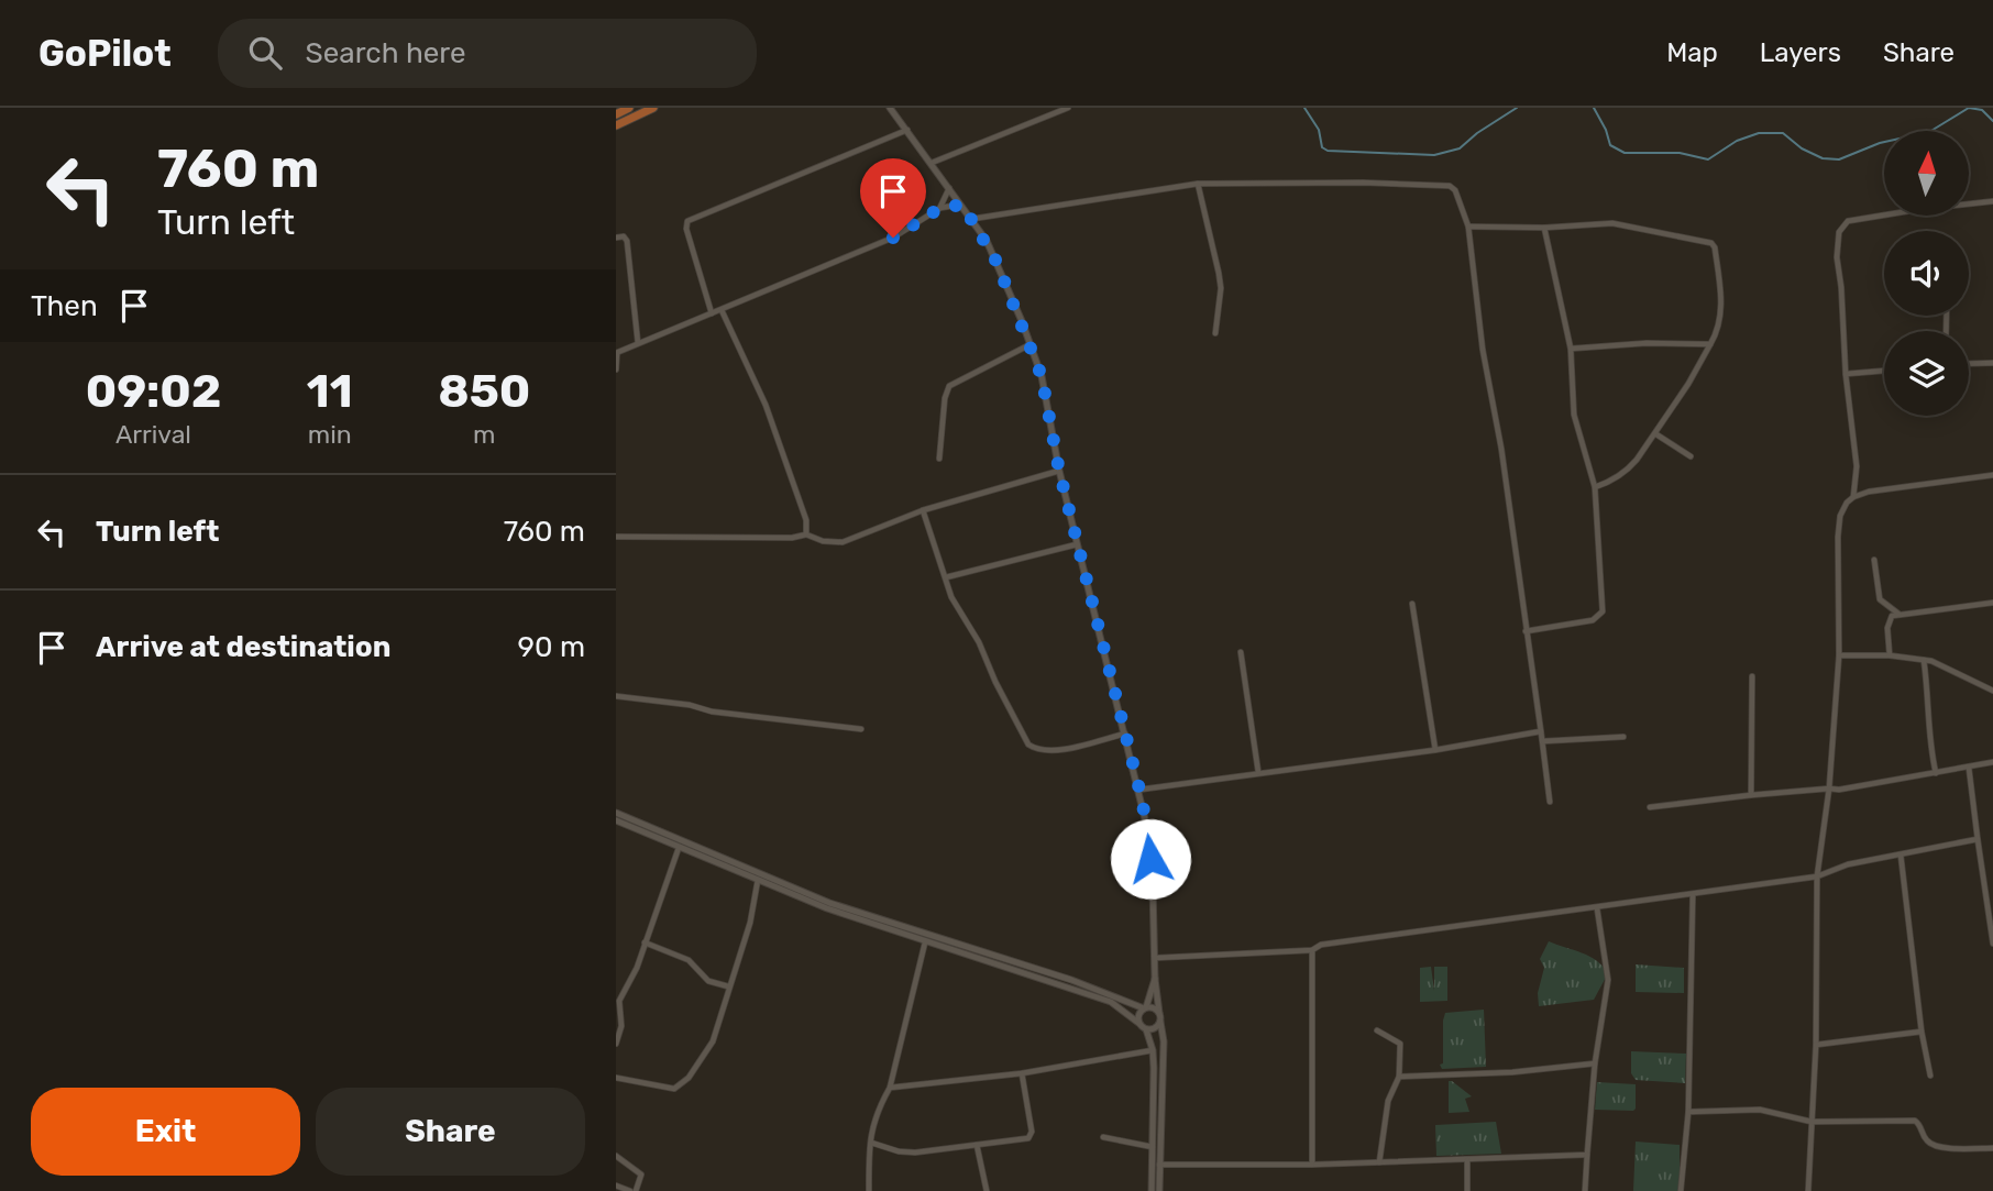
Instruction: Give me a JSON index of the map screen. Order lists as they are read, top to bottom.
{
  "north": "top",
  "page": {
    "header": "GoPilot",
    "search": "Search here",
    "nav": ["Map", "Layers", "Share"],
    "turn": ["760 m", "Turn left"],
    "then": "Then",
    "eta": [
      "09:02",
      "Arrival",
      "11",
      "min",
      "850",
      "m"
    ],
    "list": [
      {
        "name": "Turn left",
        "value": "760 m"
      },
      {
        "name": "Arrive at destination",
        "value": "90 m"
      }
    ],
    "buttons": ["Exit", "Share"]
  }
}
